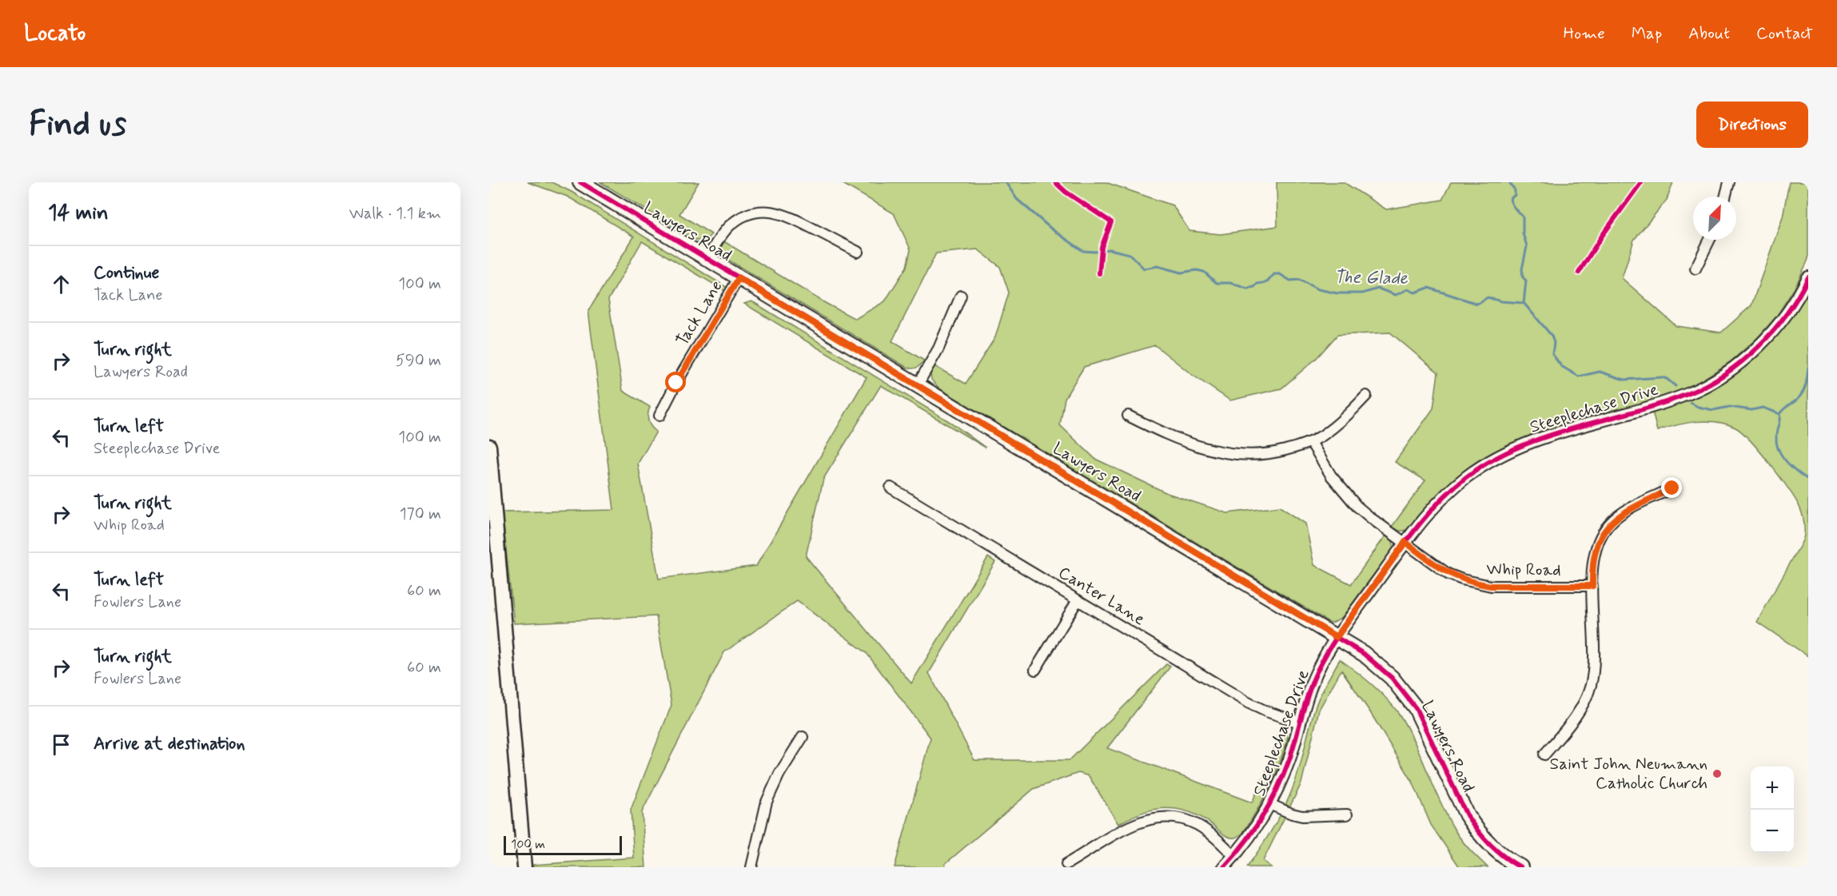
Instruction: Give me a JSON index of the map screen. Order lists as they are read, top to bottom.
{
  "streets": {
    "main road": ["Lawyers Road"],
    "street": [
      "Tack Lane",
      "Steeplechase Drive",
      "Whip Road",
      "Canter Lane"
    ]
  },
  "crossings": [
    ["Lawyers Road", "Tack Lane"],
    ["Lawyers Road", "Steeplechase Drive"],
    ["Steeplechase Drive", "Whip Road"],
    ["Steeplechase Drive", "Canter Lane"]
  ],
  "water": ["The Glade"],
  "places": ["Saint John Neumann Catholic Church"],
  "scale_bar": "100 m",
  "north": "top right",
  "page": {
    "header": "Locato",
    "nav": [
      "Home",
      "Map",
      "About",
      "Contact"
    ],
    "buttons": "Directions",
    "title": "Find us",
    "heading": ["14 min", "Walk · 1.1 km"],
    "list": [
      ["Continue", "Tack Lane", "100 m"],
      ["Turn right", "Lawyers Road", "590 m"],
      ["Turn left", "Steeplechase Drive", "100 m"],
      ["Turn right", "Whip Road", "170 m"],
      ["Turn left", "Fowlers Lane", "60 m"],
      ["Turn right", "Fowlers Lane", "60 m"],
      "Arrive at destination"
    ],
    "map_buttons": ["+", "−"],
    "scale": "100 m"
  }
}
